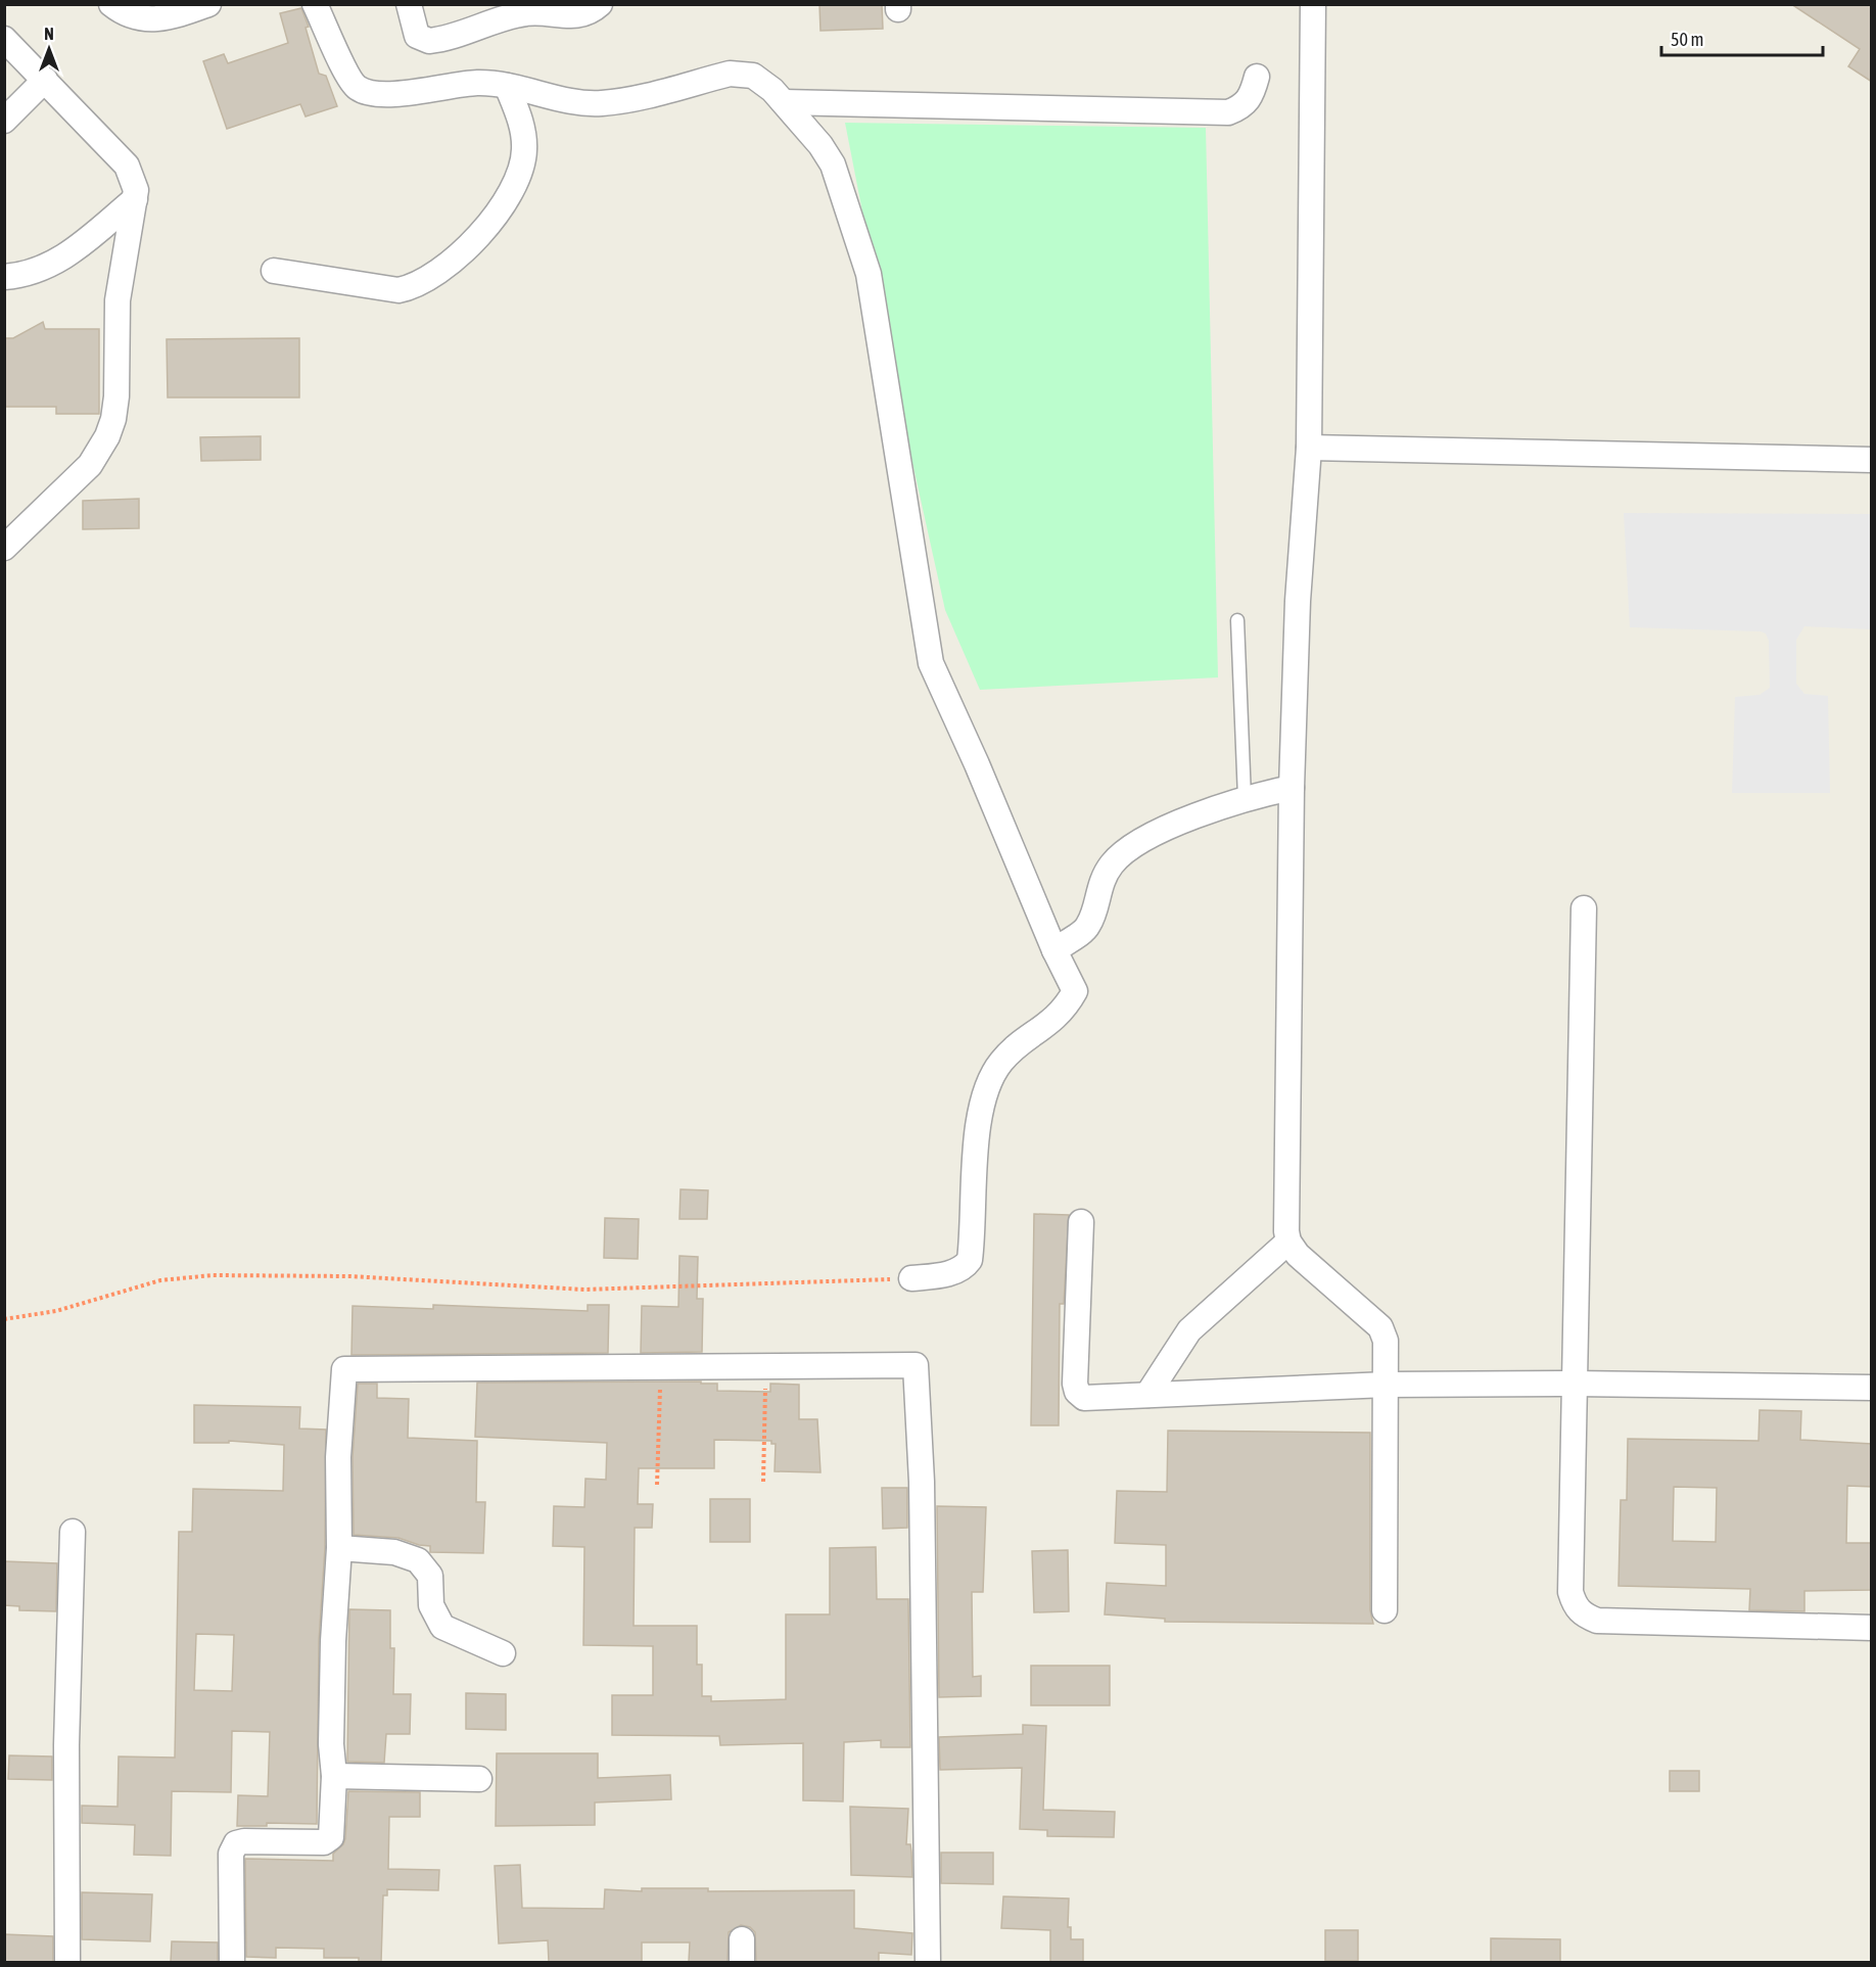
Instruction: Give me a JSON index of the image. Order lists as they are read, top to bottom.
{
  "scale_bar": "50 m",
  "north": "top"
}
